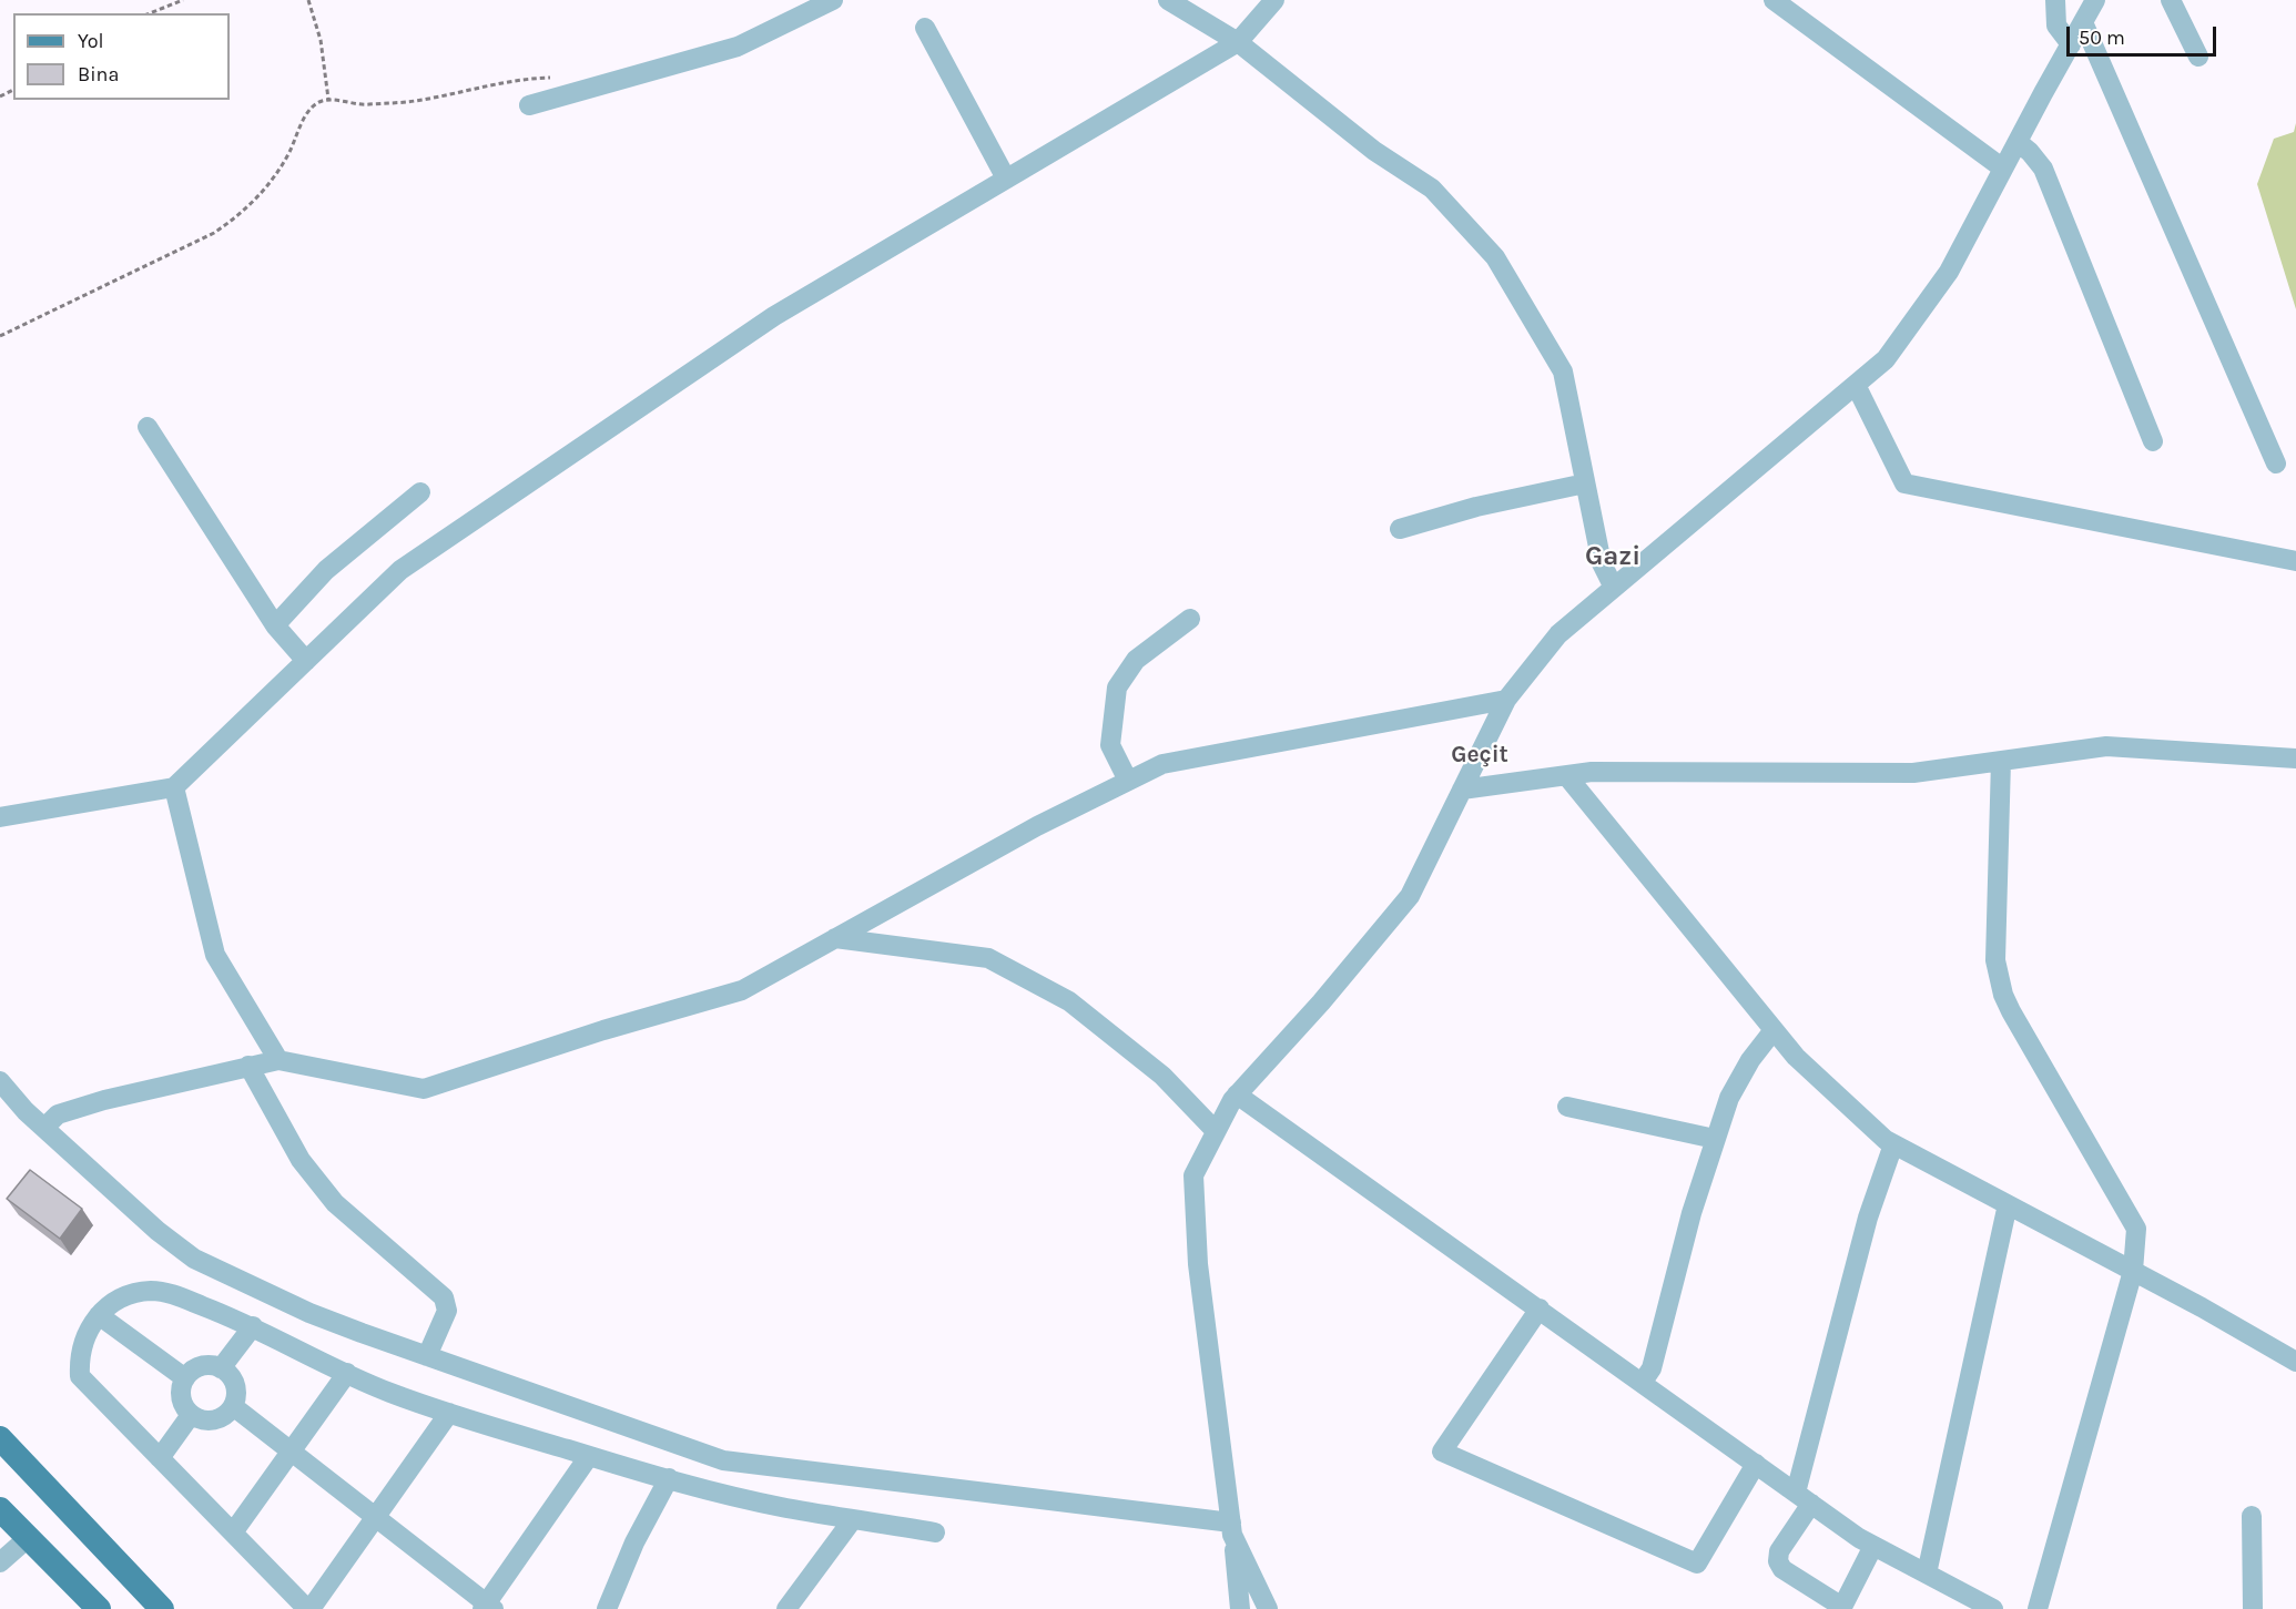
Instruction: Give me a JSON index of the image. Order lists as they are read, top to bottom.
{
  "districts": ["Gazi", "Geçit"],
  "legend": ["Yol", "Bina"],
  "scale_bar": "50 m"
}
